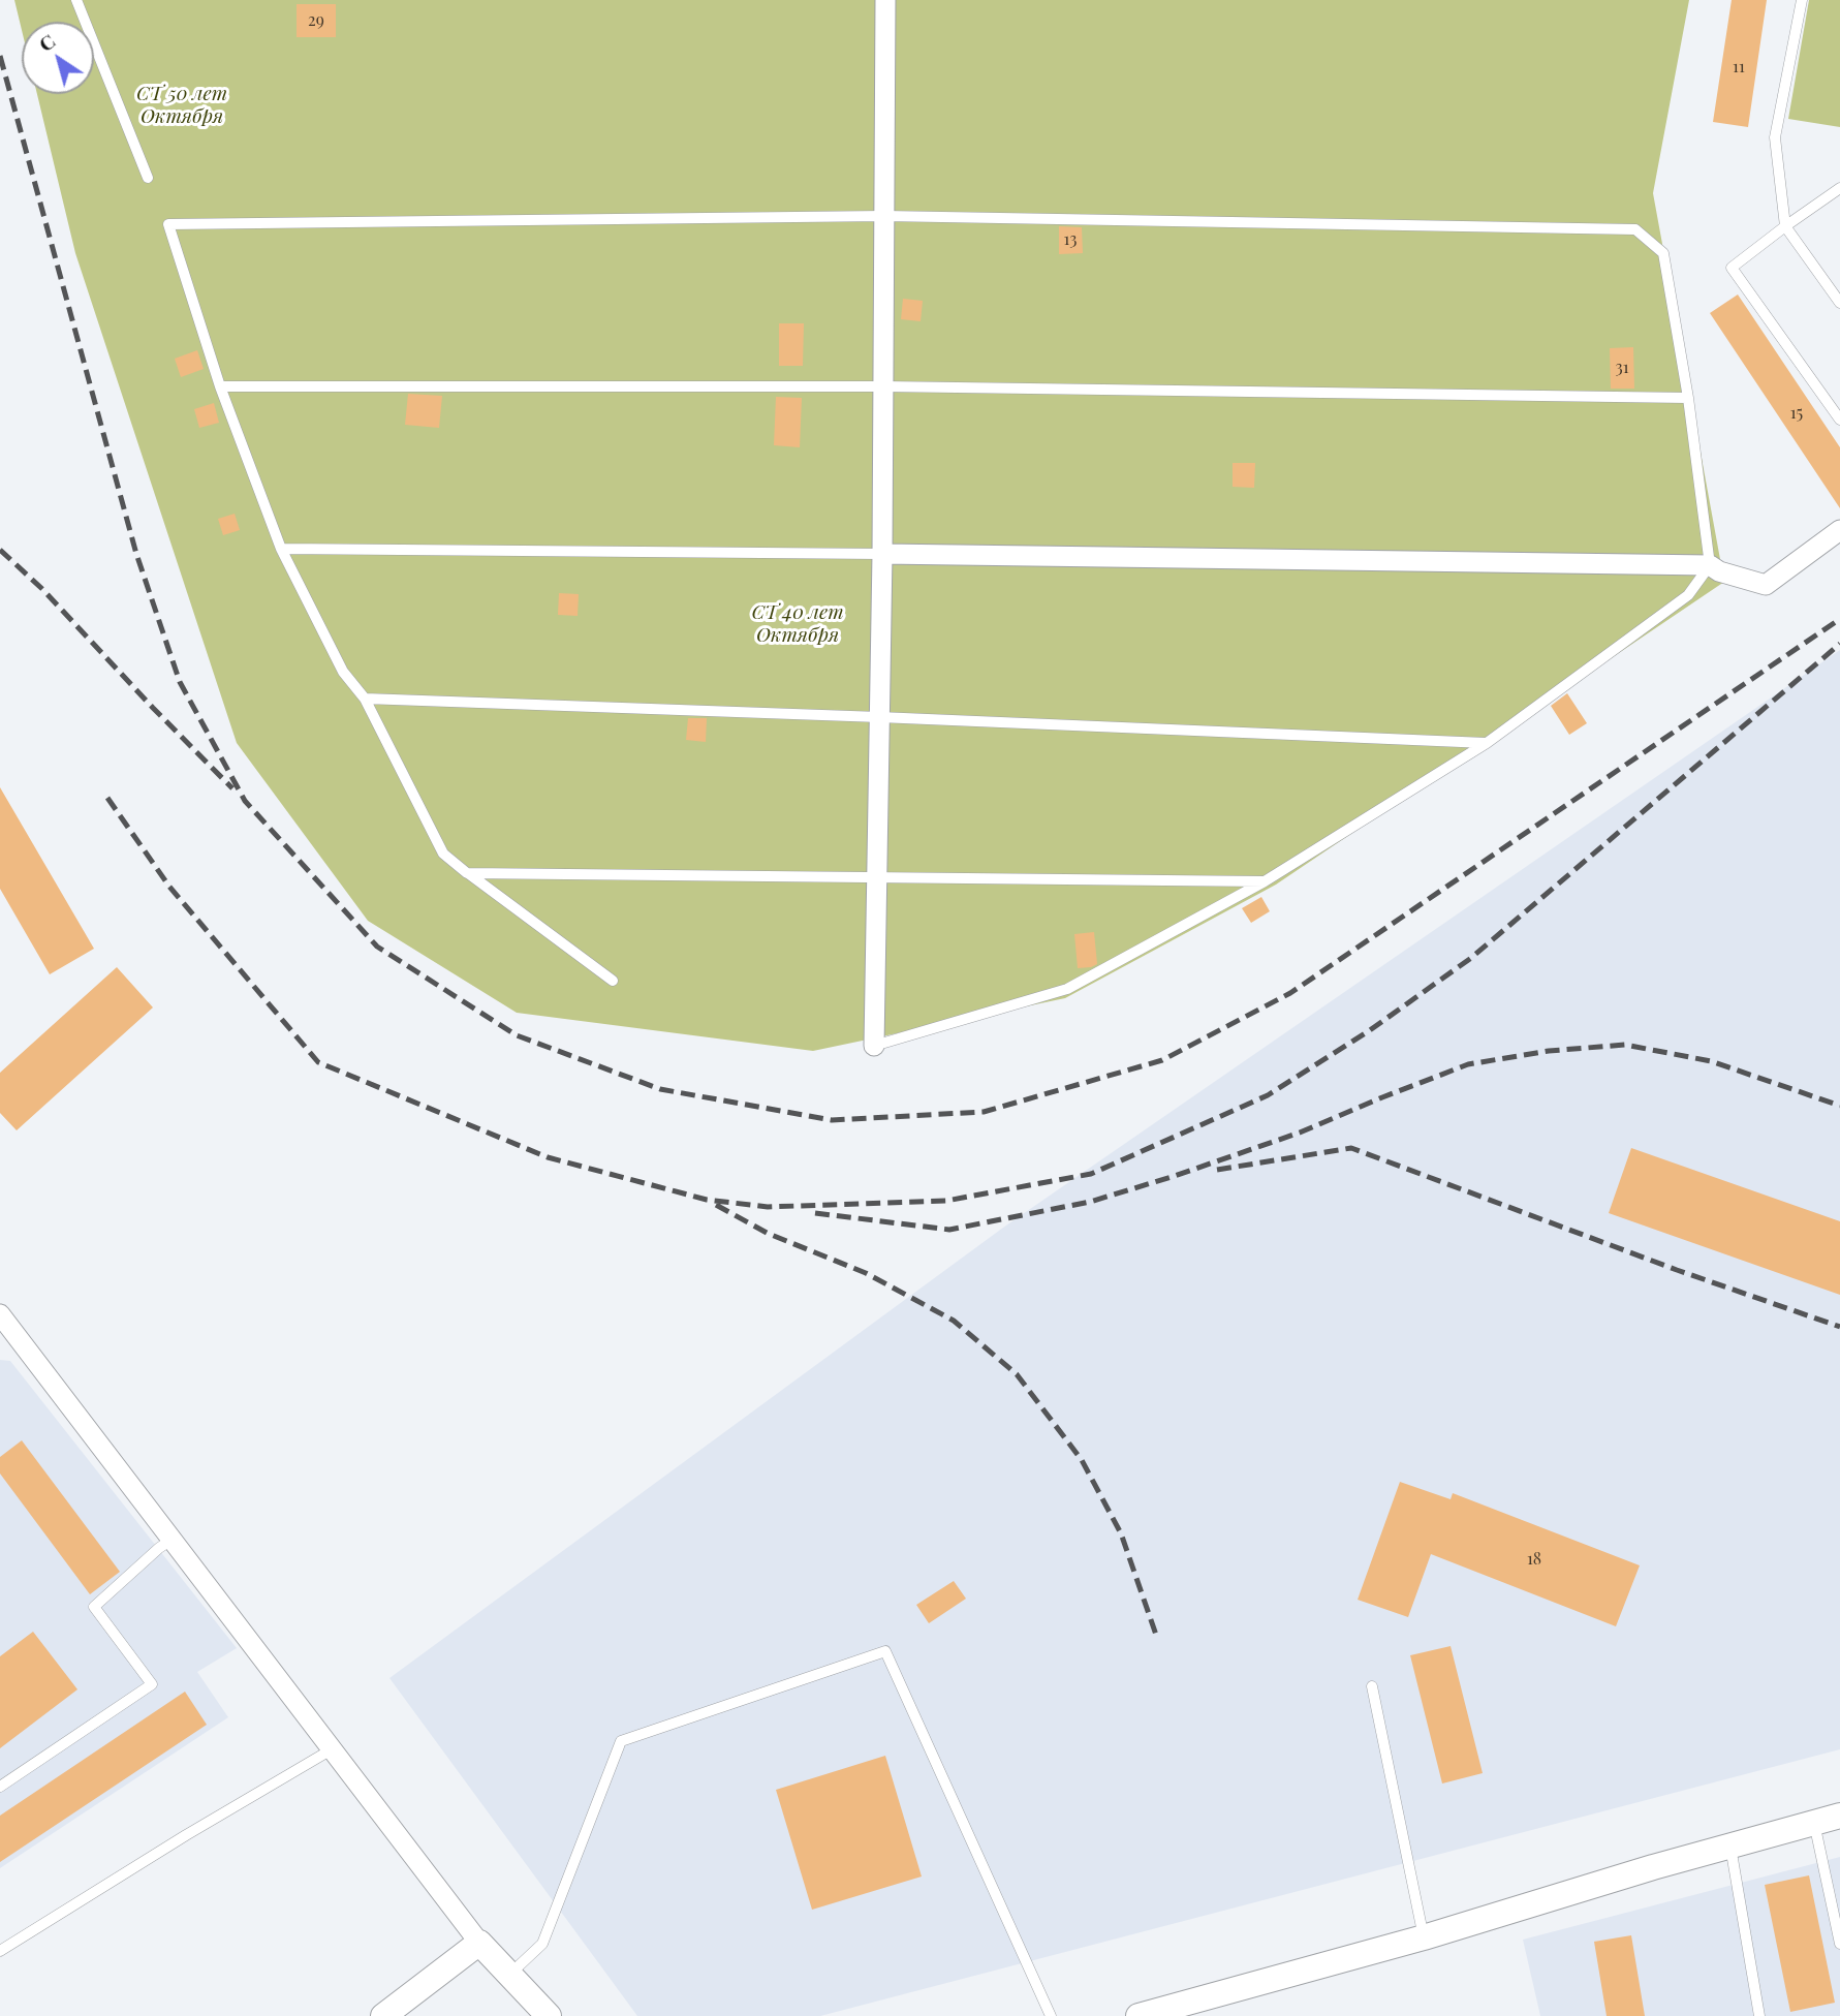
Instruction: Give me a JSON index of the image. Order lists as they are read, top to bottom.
{
  "parks": ["СТ 50 лет Октября", "СТ 40 лет Октября"],
  "house_numbers": [
    "29",
    "11",
    "13",
    "31",
    "15",
    "18"
  ],
  "north": "top left"
}
